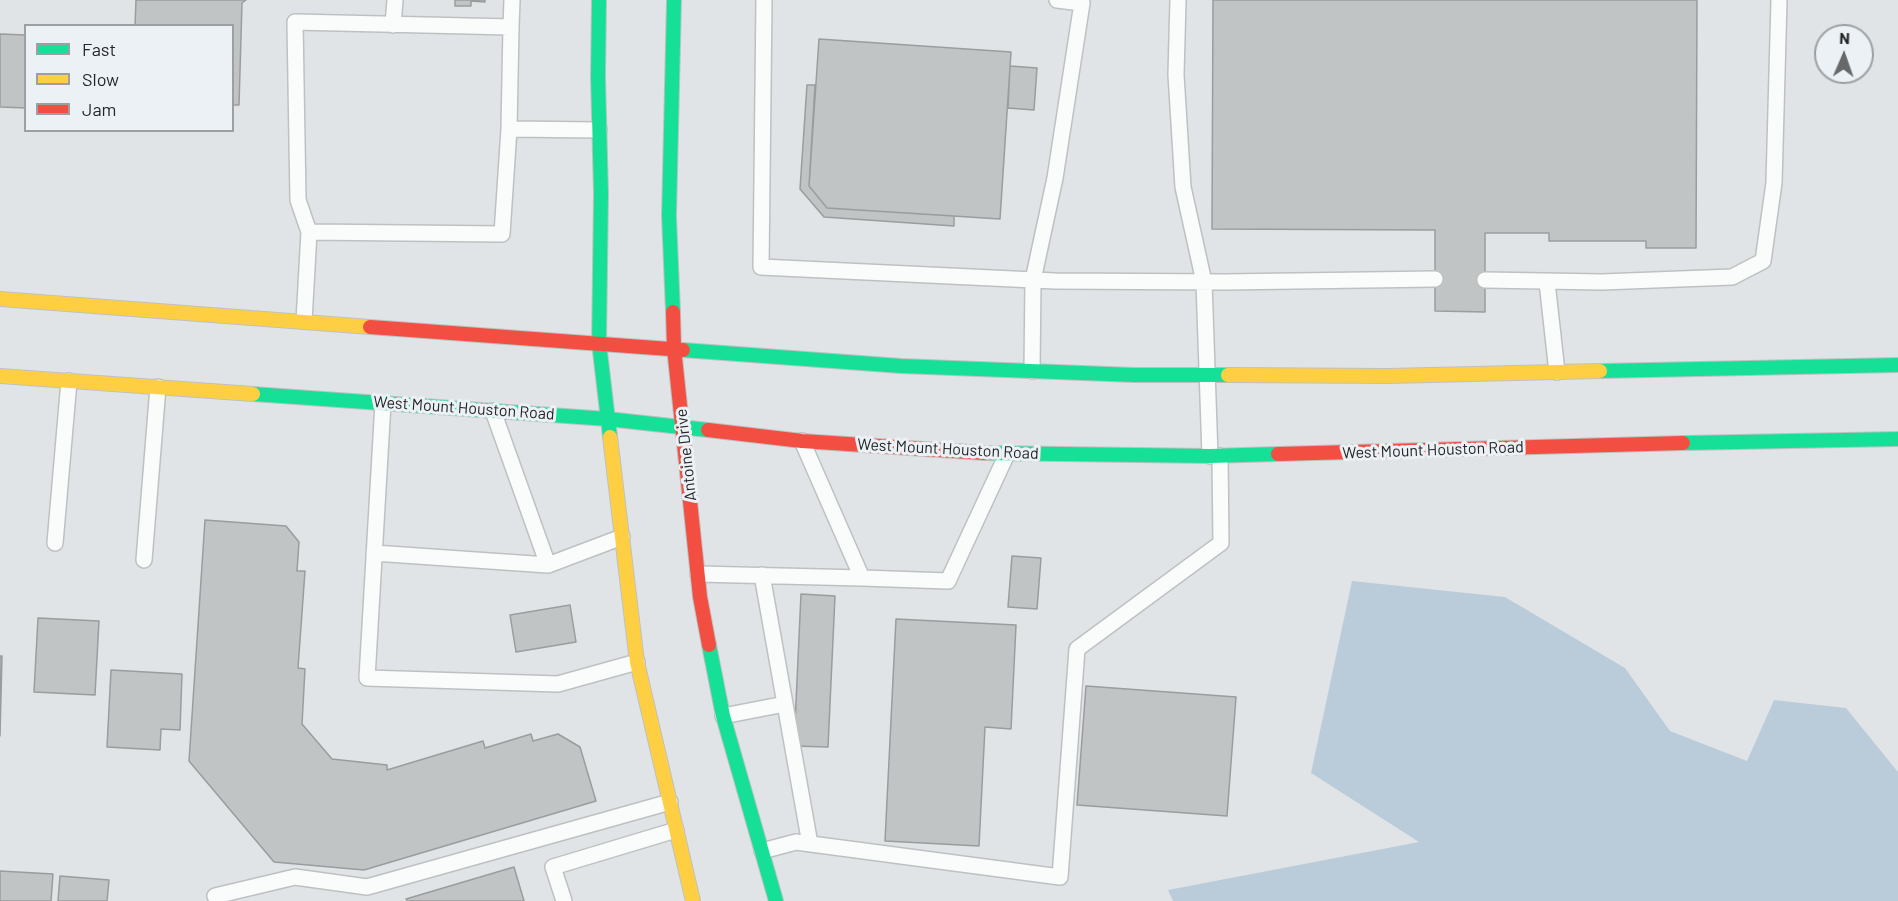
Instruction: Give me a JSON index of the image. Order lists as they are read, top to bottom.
{
  "streets": {
    "main road": ["West Mount Houston Road", "Antoine Drive"]
  },
  "crossings": [
    ["West Mount Houston Road", "Antoine Drive"]
  ],
  "legend": ["Fast", "Slow", "Jam"],
  "north": "top"
}
